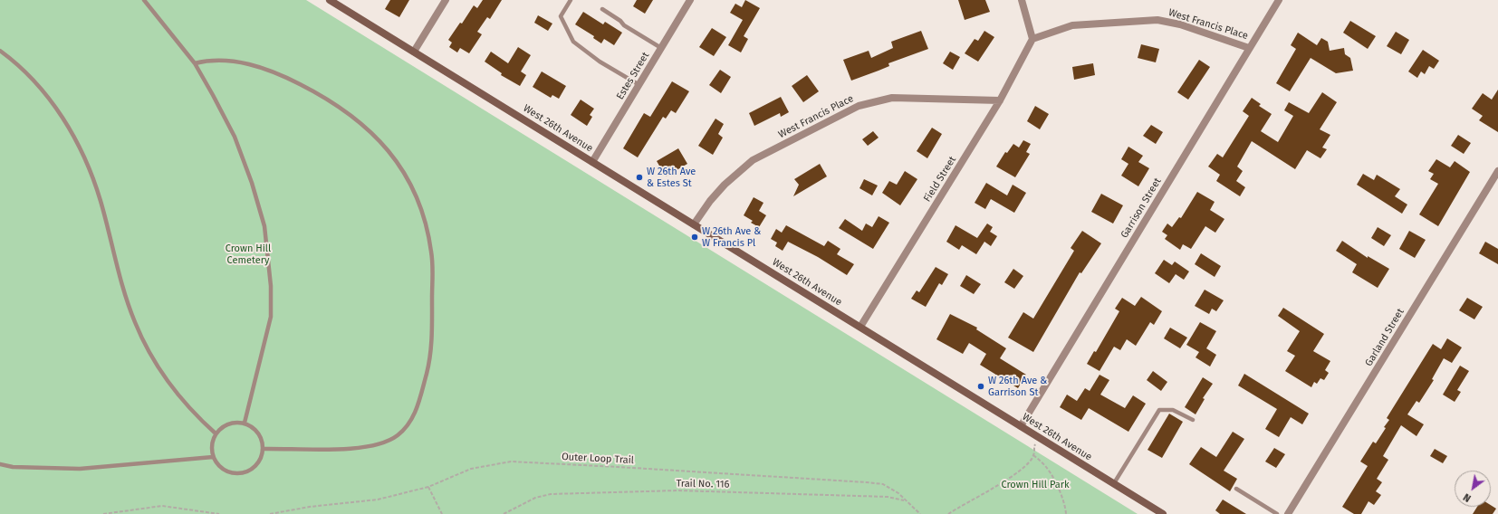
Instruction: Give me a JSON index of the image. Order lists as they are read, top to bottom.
{
  "streets": {
    "street": [
      "West Francis Place",
      "Estes Street",
      "West 26th Avenue",
      "Field Street",
      "Garrison Street",
      "Garland Street"
    ],
    "path": ["Outer Loop Trail", "Trail No. 116"]
  },
  "crossings": [
    ["West Francis Place", "West 26th Avenue"],
    ["West Francis Place", "Field Street"],
    ["West Francis Place", "Garrison Street"],
    ["Estes Street", "West 26th Avenue"],
    ["West 26th Avenue", "Field Street"],
    ["West 26th Avenue", "Garrison Street"],
    ["Outer Loop Trail", "Trail No. 116"]
  ],
  "parks": ["Crown Hill Cemetery", "Crown Hill Park"],
  "places": ["W 26th Ave & Estes St", "W 26th Ave & W Francis Pl", "W 26th Ave & Garrison St"],
  "north": "bottom left"
}
